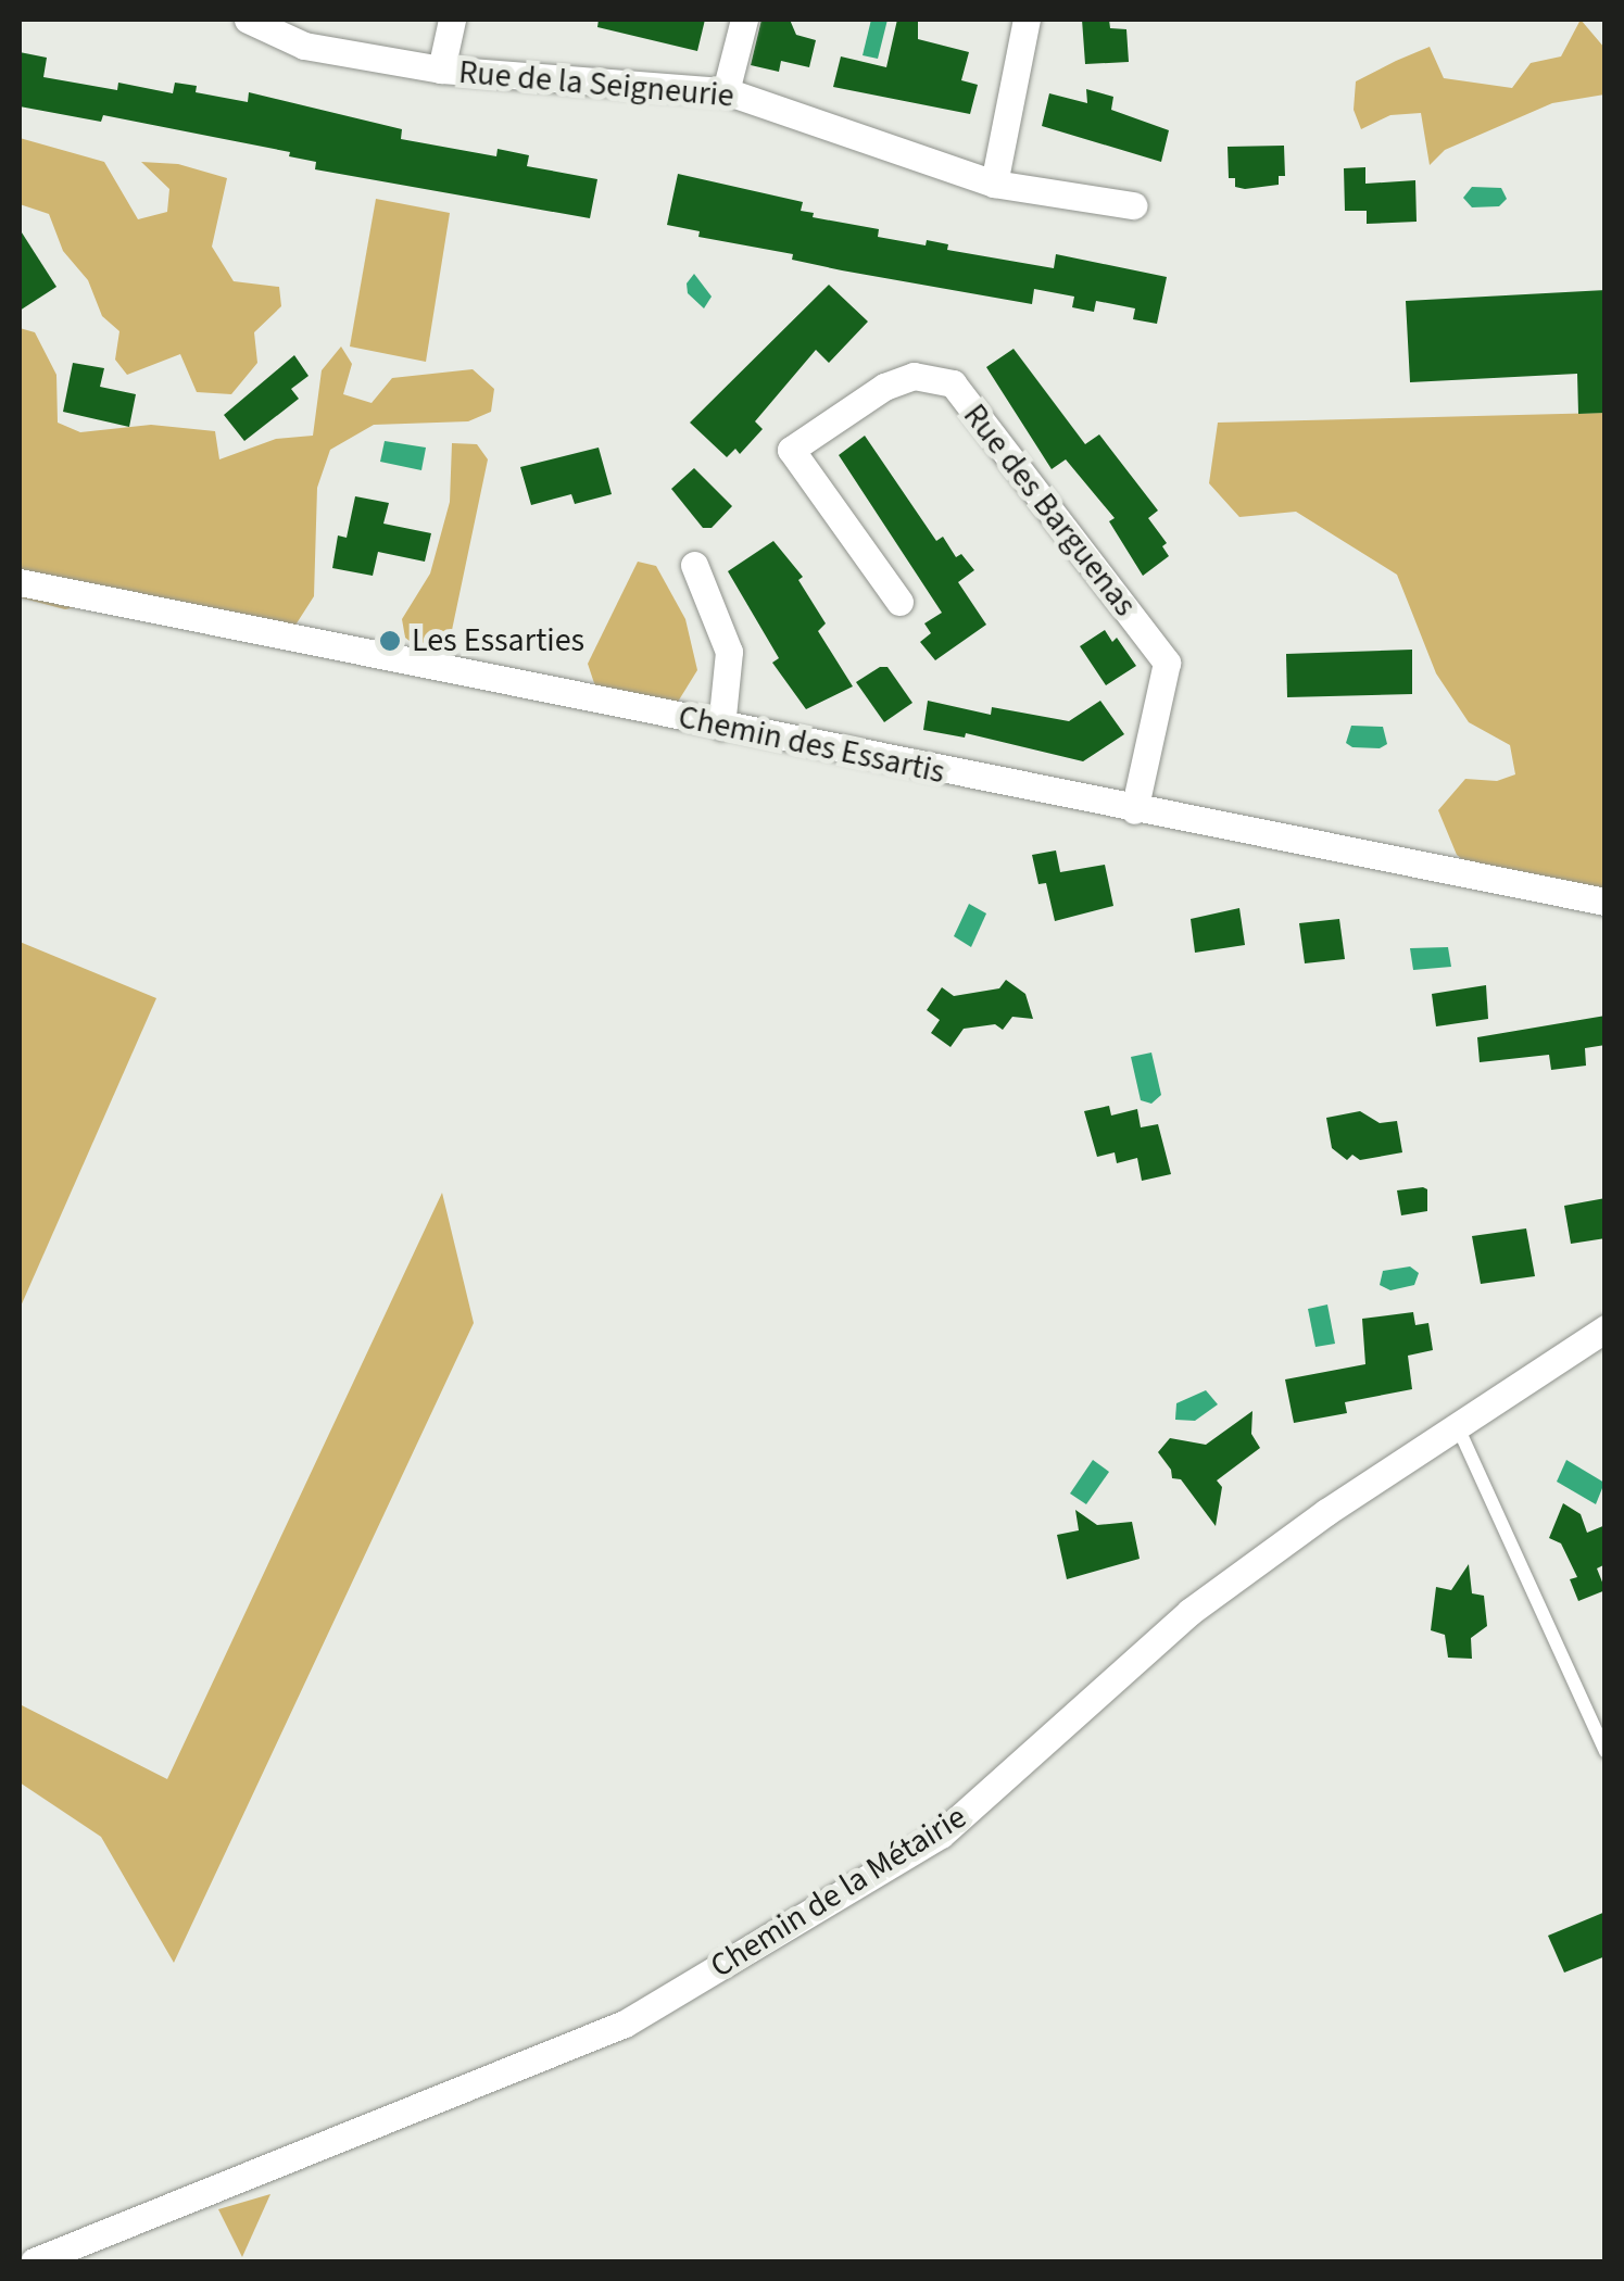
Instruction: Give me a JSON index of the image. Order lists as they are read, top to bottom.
{
  "streets": {
    "street": [
      "Rue de la Seigneurie",
      "Rue des Barguenas",
      "Chemin des Essartis",
      "Chemin de la Métairie"
    ]
  },
  "crossings": [
    ["Rue des Barguenas", "Chemin des Essartis"]
  ],
  "places": ["Les Essarties"]
}
